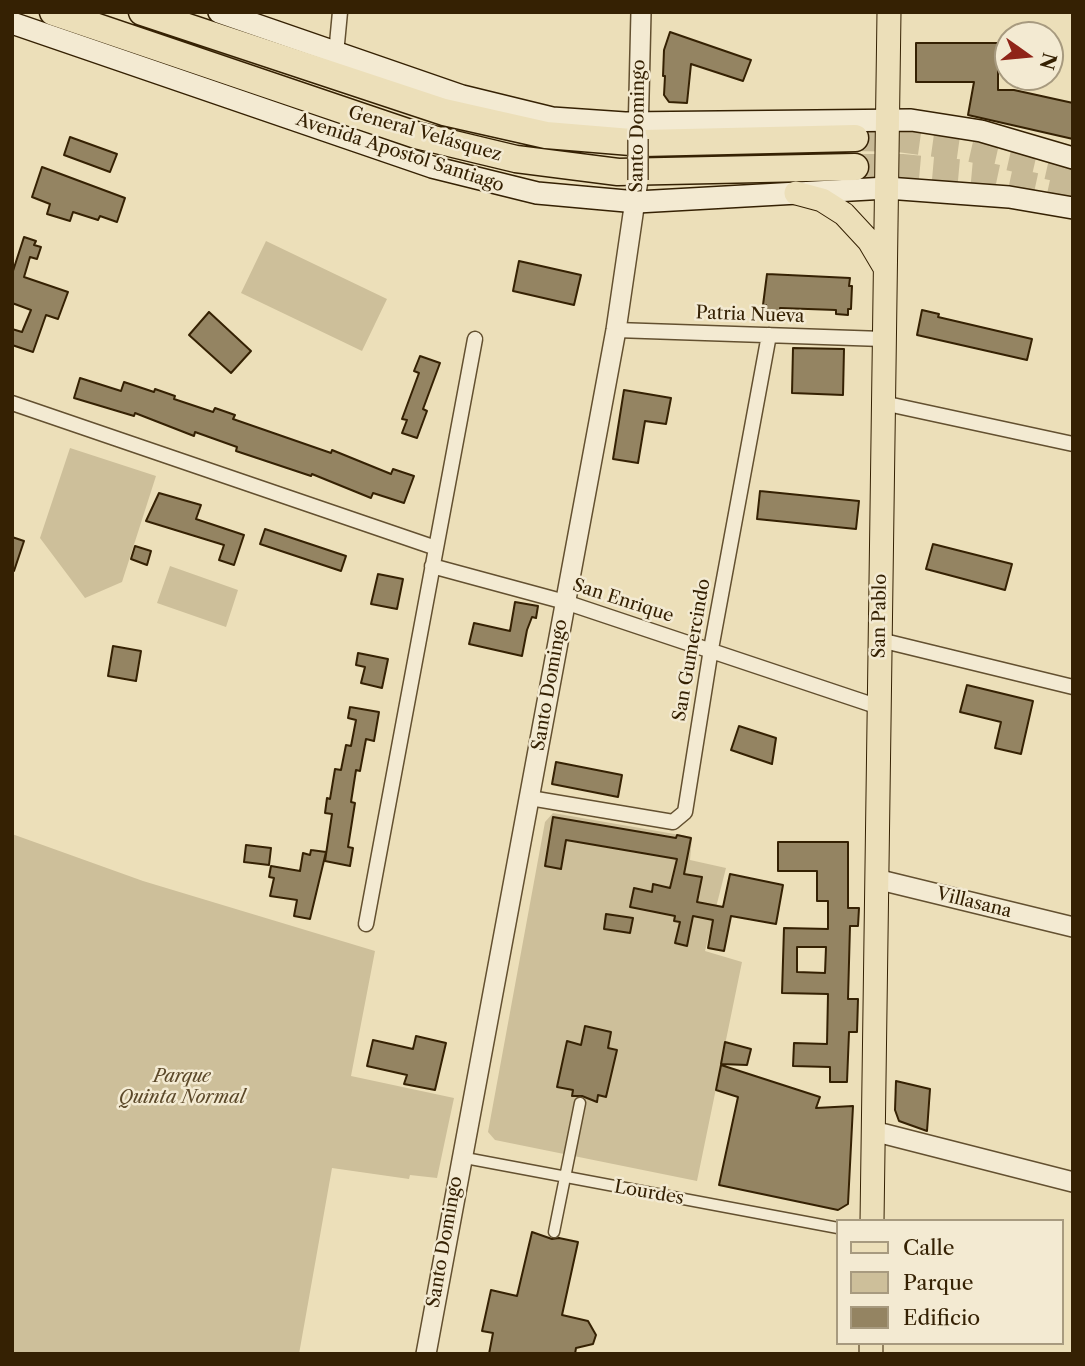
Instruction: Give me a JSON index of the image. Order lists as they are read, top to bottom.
{
  "streets": {
    "highway": ["General Velásquez"],
    "main road": ["Avenida Apostol Santiago", "San Pablo"],
    "street": [
      "Santo Domingo",
      "Patria Nueva",
      "San Enrique",
      "San Gumercindo",
      "Villasana",
      "Lourdes"
    ]
  },
  "crossings": [
    ["Santo Domingo", "Avenida Apostol Santiago"],
    ["Santo Domingo", "Patria Nueva"],
    ["Santo Domingo", "San Enrique"],
    ["Santo Domingo", "San Gumercindo"],
    ["Santo Domingo", "Lourdes"],
    ["Avenida Apostol Santiago", "San Pablo"],
    ["Patria Nueva", "San Pablo"],
    ["Patria Nueva", "San Gumercindo"],
    ["San Enrique", "San Pablo"],
    ["San Enrique", "San Gumercindo"],
    ["San Pablo", "Villasana"]
  ],
  "parks": ["Parque Quinta Normal"],
  "legend": ["Calle", "Parque", "Edificio"],
  "north": "right"
}
